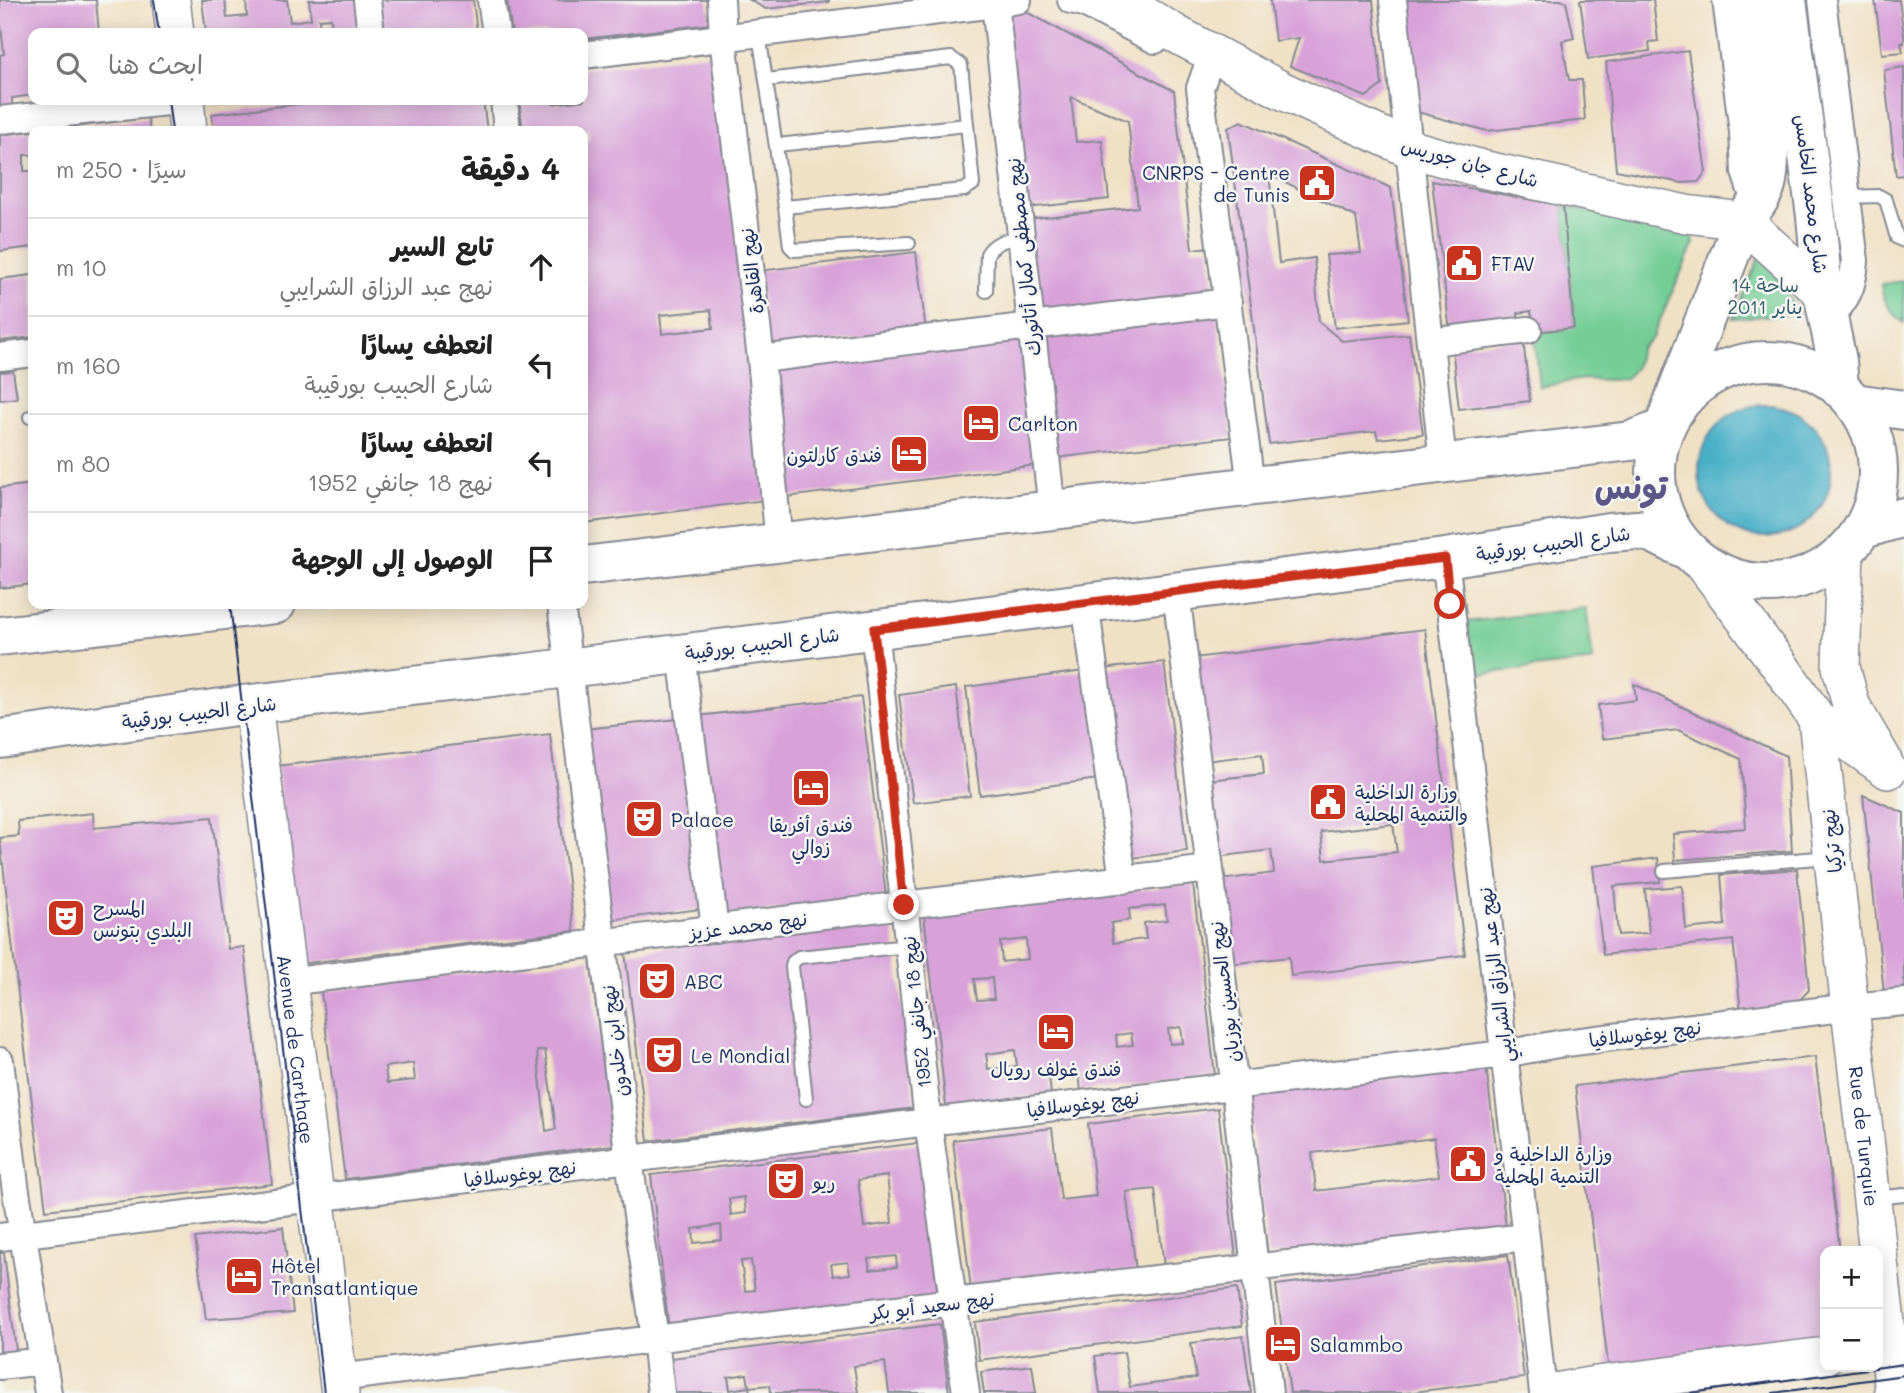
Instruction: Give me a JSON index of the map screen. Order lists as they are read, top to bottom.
{
  "streets": {
    "main road": ["شارع محمد الخامس", "شارع الحبيب بورقيبة"],
    "street": [
      "شارع جان جوريس",
      "نهج مصطفى كمال أتاتورك",
      "نهج القاهرة",
      "نهج تركيا",
      "نهج محمد عزيز",
      "نهج عبد الرزاق الشرايبي",
      "نهج الحسين بوزيان",
      "نهج 18 جانفي 1952",
      "نهج يوغوسلافيا",
      "نهج ابن خلدون",
      "Avenue de Carthage",
      "Rue de Turquie",
      "نهج سعيد أبو بكر"
    ]
  },
  "crossings": [
    ["شارع جان جوريس", "شارع محمد الخامس"],
    ["شارع محمد الخامس", "شارع الحبيب بورقيبة"],
    ["شارع الحبيب بورقيبة", "نهج عبد الرزاق الشرايبي"],
    ["شارع الحبيب بورقيبة", "نهج الحسين بوزيان"],
    ["شارع الحبيب بورقيبة", "نهج 18 جانفي 1952"],
    ["شارع الحبيب بورقيبة", "نهج ابن خلدون"],
    ["شارع الحبيب بورقيبة", "Avenue de Carthage"],
    ["نهج تركيا", "Rue de Turquie"],
    ["نهج محمد عزيز", "نهج الحسين بوزيان"],
    ["نهج محمد عزيز", "نهج 18 جانفي 1952"],
    ["نهج محمد عزيز", "نهج ابن خلدون"],
    ["نهج محمد عزيز", "Avenue de Carthage"],
    ["نهج عبد الرزاق الشرايبي", "نهج يوغوسلافيا"],
    ["نهج عبد الرزاق الشرايبي", "نهج سعيد أبو بكر"],
    ["نهج الحسين بوزيان", "نهج يوغوسلافيا"],
    ["نهج الحسين بوزيان", "نهج سعيد أبو بكر"],
    ["نهج 18 جانفي 1952", "نهج يوغوسلافيا"],
    ["نهج 18 جانفي 1952", "نهج سعيد أبو بكر"],
    ["نهج يوغوسلافيا", "نهج ابن خلدون"],
    ["نهج يوغوسلافيا", "Avenue de Carthage"],
    ["نهج يوغوسلافيا", "Rue de Turquie"],
    ["نهج ابن خلدون", "نهج سعيد أبو بكر"],
    ["Avenue de Carthage", "نهج سعيد أبو بكر"]
  ],
  "districts": ["تونس"],
  "parks": ["ساحة 14 يناير 2011"],
  "places": {
    "public building": [
      "CNRPS - Centre de Tunis",
      "FTAV",
      "وزارة الداخلية والتنمية المحلية",
      "وزارة الداخلية و التنمية المحلية"
    ],
    "hotel": [
      "Carlton",
      "فندق كارلتون",
      "فندق أفريقا زوالي",
      "فندق غولف رويال",
      "Hôtel Transatlantique",
      "Salammbo"
    ],
    "theatre": [
      "Palace",
      "المسرح البلدي بتونس",
      "ABC",
      "Le Mondial",
      "ريو"
    ]
  },
  "page": {
    "search": "ابحث هنا",
    "heading": ["4 دقيقة", "سيرًا · 250 m"],
    "list": [
      ["تابع السير", "نهج عبد الرزاق الشرايبي", "10 m"],
      ["انعطف يسارًا", "شارع الحبيب بورقيبة", "160 m"],
      ["انعطف يسارًا", "نهج 18 جانفي 1952", "80 m"],
      "الوصول إلى الوجهة"
    ],
    "map_buttons": ["+", "−"]
  }
}
